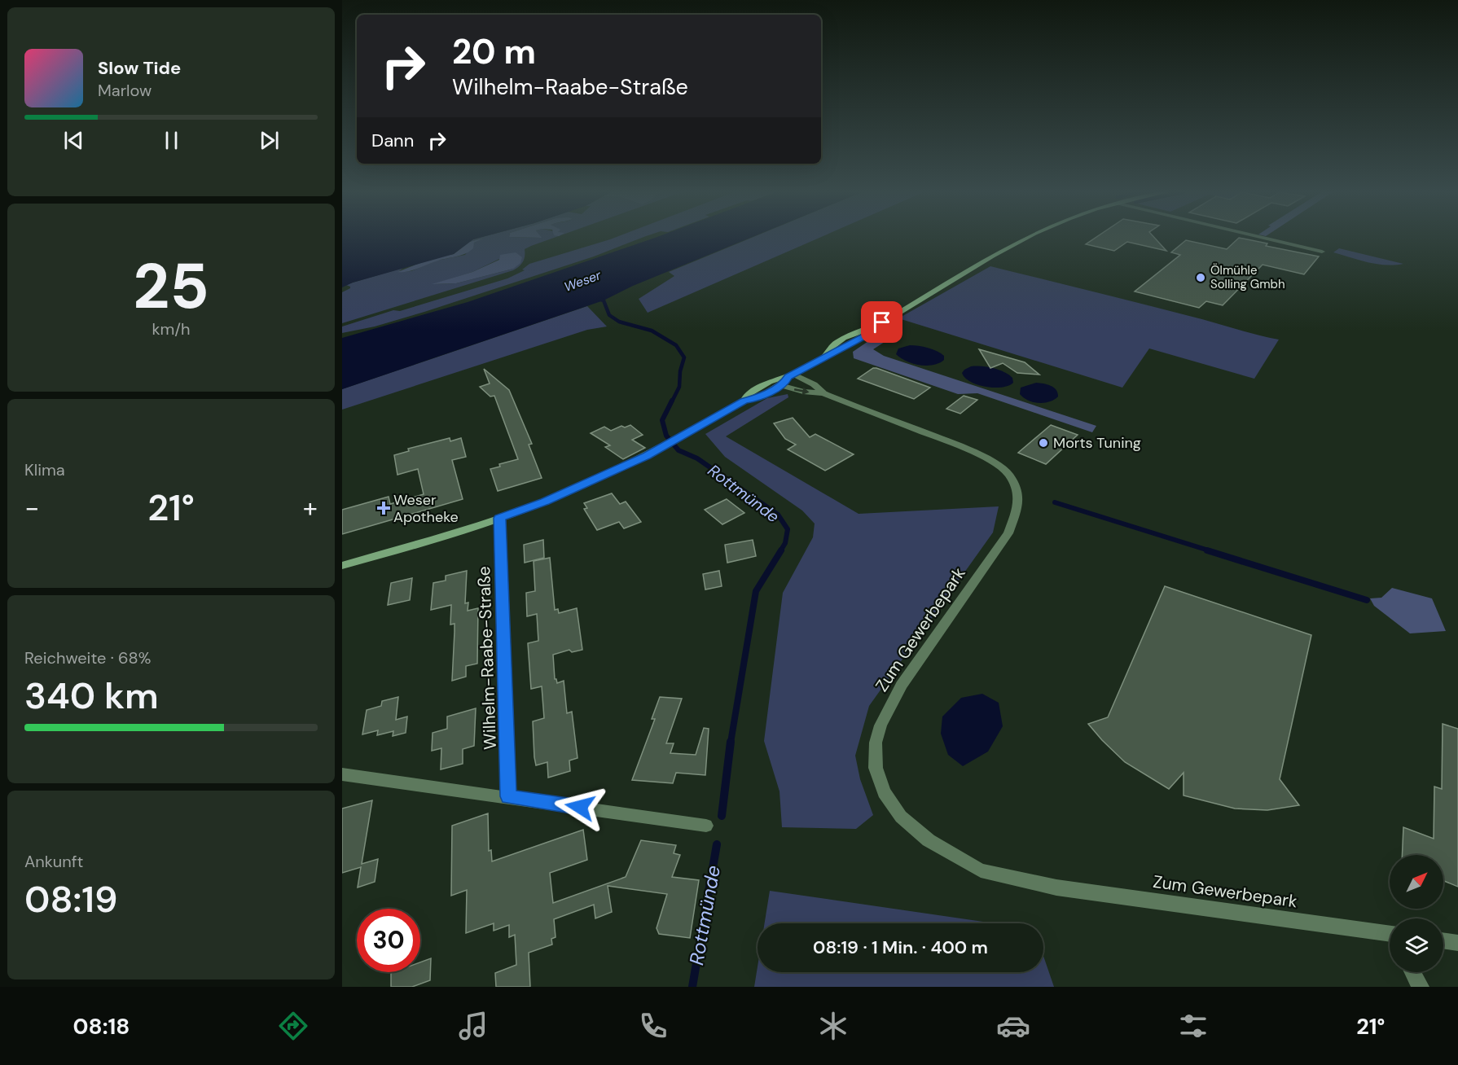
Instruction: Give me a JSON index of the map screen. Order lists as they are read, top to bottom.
{
  "streets": {
    "street": ["Zum Gewerbepark", "Wilhelm-Raabe-Straße"]
  },
  "water": ["Weser", "Rottmünde"],
  "places": {
    "other": ["Ölmühle Solling Gmbh", "Morts Tuning"],
    "health": ["Weser Apotheke"]
  },
  "north": "top right",
  "page": {
    "turn": ["20 m", "Wilhelm-Raabe-Straße"],
    "song": ["Slow Tide", "Marlow"],
    "then": "Dann",
    "tile": [
      ["25", "km/h"],
      "Klima",
      ["Reichweite · 68%", "340 km"],
      ["Ankunft", "08:19"]
    ],
    "heat": ["−", "21°", "+"],
    "limit": "30",
    "trip": "08:19 · 1 Min. · 400 m",
    "tabs": ["08:18", "21°"]
  }
}
